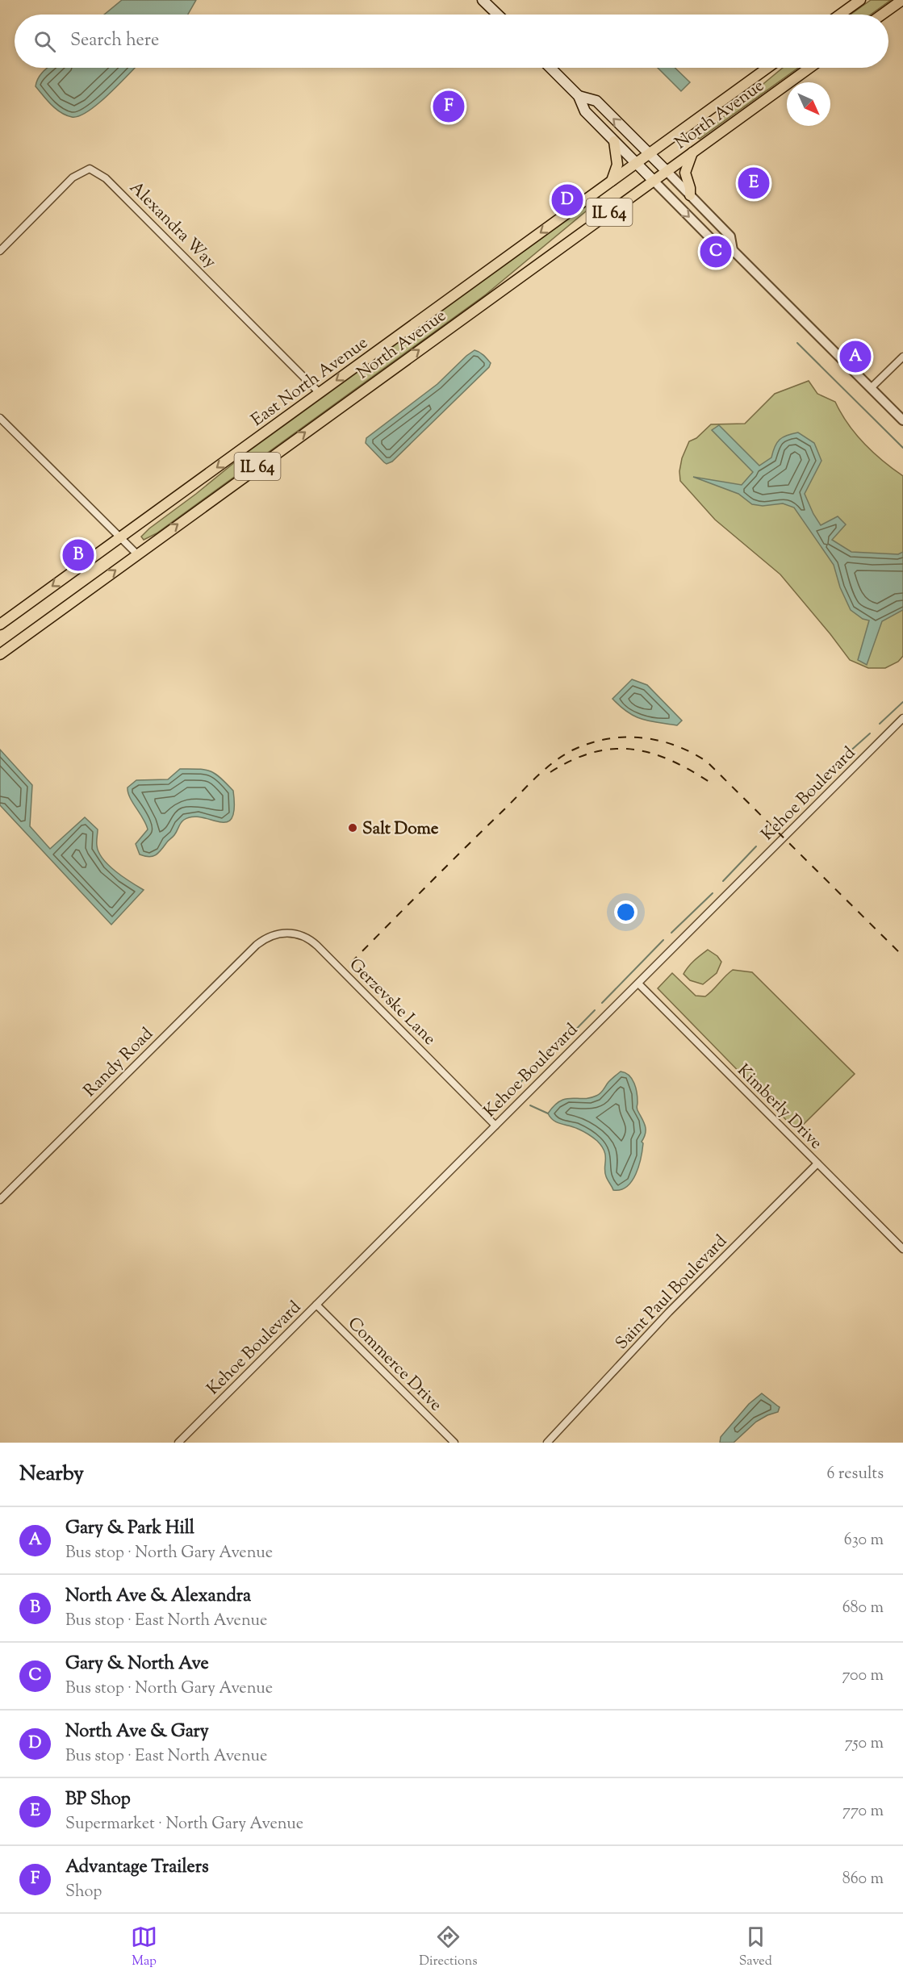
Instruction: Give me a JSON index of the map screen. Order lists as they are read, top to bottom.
{
  "streets": {
    "main road": ["North Avenue", "IL 64", "East North Avenue"],
    "street": [
      "Alexandra Way",
      "Kehoe Boulevard",
      "Gerzevske Lane",
      "Randy Road",
      "Kimberly Drive",
      "Saint Paul Boulevard",
      "Commerce Drive"
    ]
  },
  "crossings": [
    ["North Avenue", "East North Avenue"],
    ["Alexandra Way", "East North Avenue"],
    ["Kehoe Boulevard", "Gerzevske Lane"],
    ["Kehoe Boulevard", "Kimberly Drive"],
    ["Kehoe Boulevard", "Commerce Drive"],
    ["Gerzevske Lane", "Randy Road"],
    ["Kimberly Drive", "Saint Paul Boulevard"]
  ],
  "one_way": ["North Avenue", "East North Avenue"],
  "places": ["Salt Dome"],
  "north": "bottom right",
  "page": {
    "search": "Search here",
    "pins": [
      "F",
      "E",
      "D",
      "C",
      "A",
      "B"
    ],
    "heading": ["Nearby", "6 results"],
    "list": [
      {
        "mark": "A",
        "name": "Gary & Park Hill",
        "note": "Bus stop · North Gary Avenue",
        "value": "630 m"
      },
      {
        "mark": "B",
        "name": "North Ave & Alexandra",
        "note": "Bus stop · East North Avenue",
        "value": "680 m"
      },
      {
        "mark": "C",
        "name": "Gary & North Ave",
        "note": "Bus stop · North Gary Avenue",
        "value": "700 m"
      },
      {
        "mark": "D",
        "name": "North Ave & Gary",
        "note": "Bus stop · East North Avenue",
        "value": "750 m"
      },
      {
        "mark": "E",
        "name": "BP Shop",
        "note": "Supermarket · North Gary Avenue",
        "value": "770 m"
      },
      {
        "mark": "F",
        "name": "Advantage Trailers",
        "note": "Shop",
        "value": "860 m"
      }
    ],
    "nav": ["Map", "Directions", "Saved"]
  }
}
